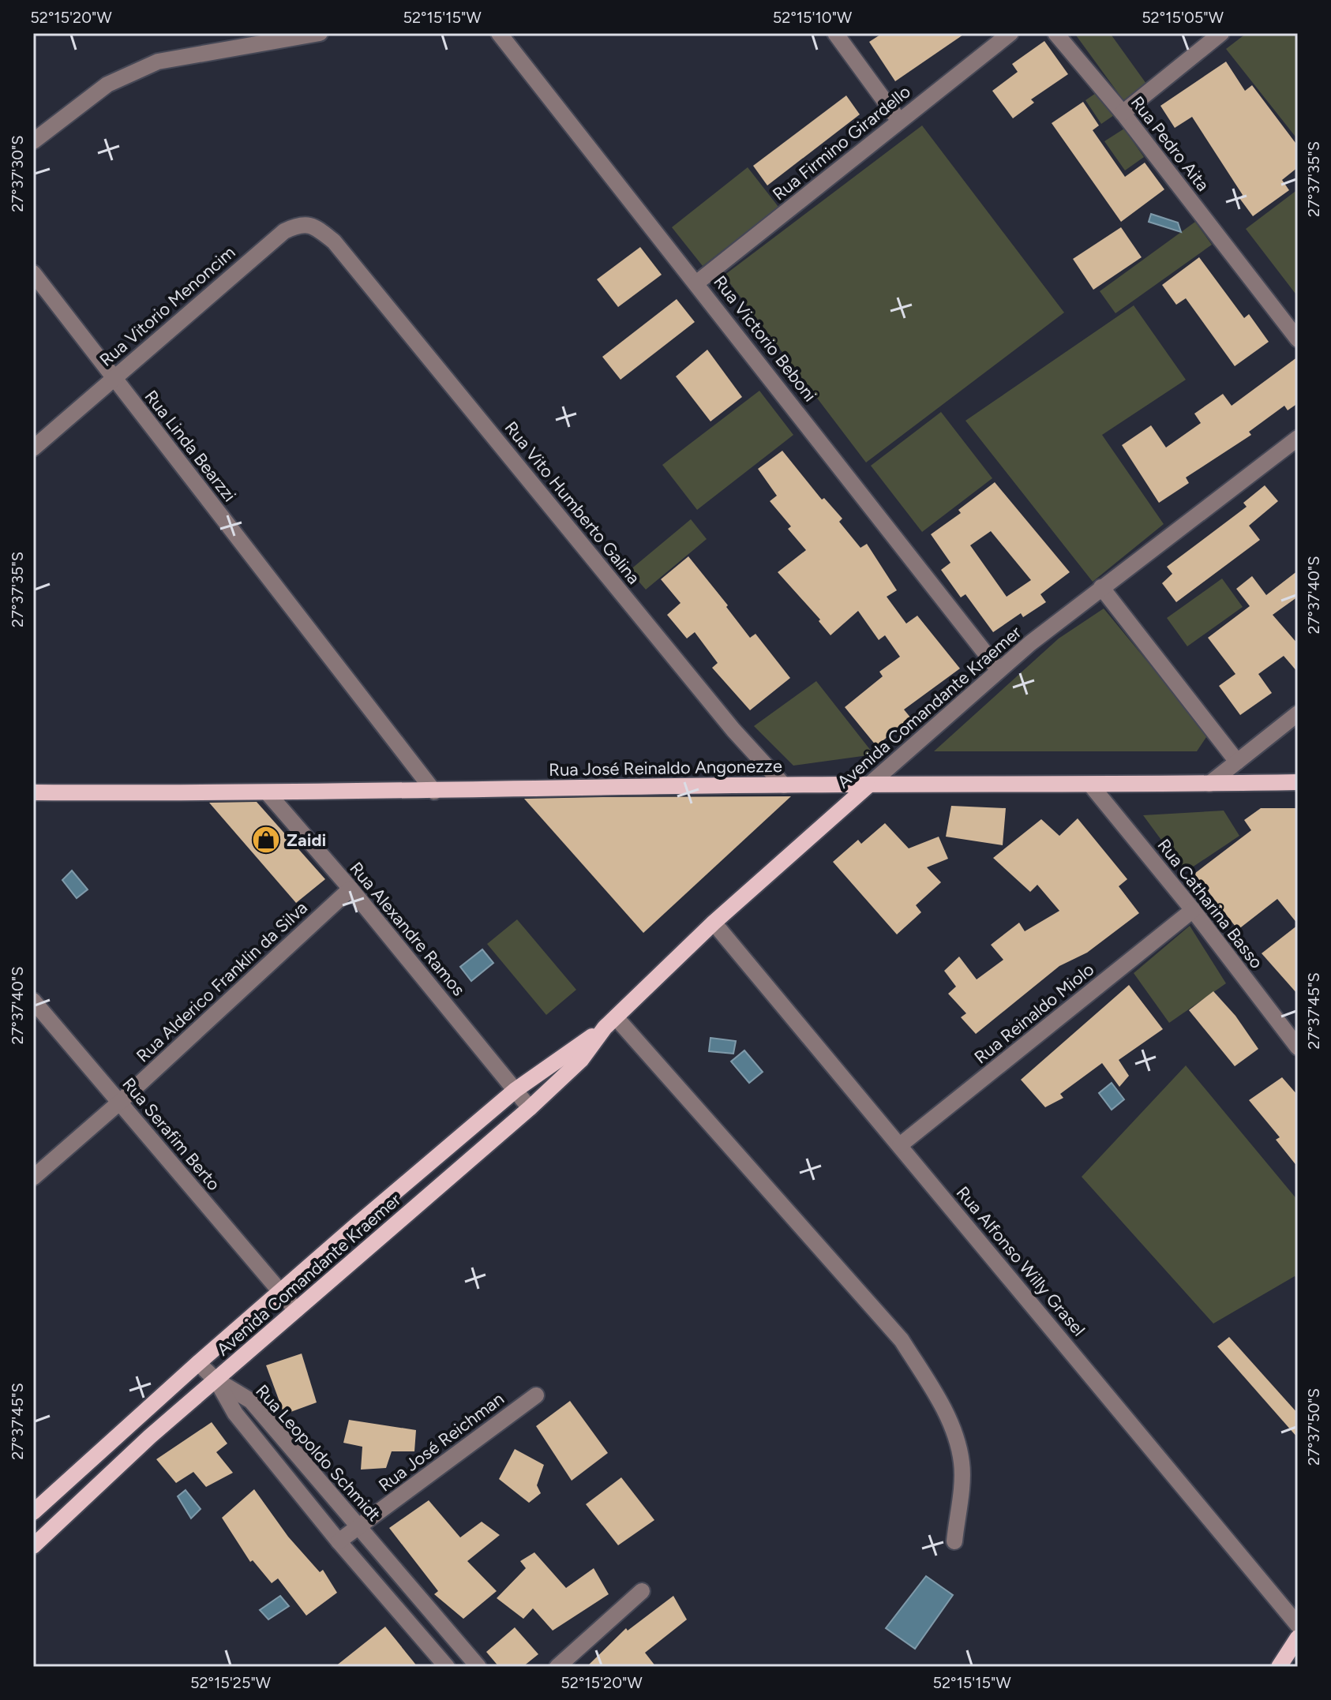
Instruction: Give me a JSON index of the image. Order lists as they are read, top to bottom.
{
  "streets": {
    "main road": ["Avenida Comandante Kraemer", "Rua José Reinaldo Angonezze"],
    "street": [
      "Rua Firmino Girardello",
      "Rua Pedro Aita",
      "Rua Vitorio Menoncim",
      "Rua Victorio Beboni",
      "Rua Linda Bearzzi",
      "Rua Vito Humberto Galina",
      "Rua Catharina Basso",
      "Rua Alexandre Ramos",
      "Rua Alderico Franklin da Silva",
      "Rua Reinaldo Miolo",
      "Rua Serafim Berto",
      "Rua Alfonso Willy Grasel",
      "Rua José Reichman",
      "Rua Leopoldo Schmidt"
    ]
  },
  "crossings": [
    ["Rua Firmino Girardello", "Rua Victorio Beboni"],
    ["Rua Vitorio Menoncim", "Rua Linda Bearzzi"],
    ["Rua Vitorio Menoncim", "Rua Vito Humberto Galina"],
    ["Rua Victorio Beboni", "Avenida Comandante Kraemer"],
    ["Rua Linda Bearzzi", "Rua José Reinaldo Angonezze"],
    ["Rua Vito Humberto Galina", "Rua José Reinaldo Angonezze"],
    ["Avenida Comandante Kraemer", "Rua José Reinaldo Angonezze"],
    ["Avenida Comandante Kraemer", "Rua Alexandre Ramos"],
    ["Avenida Comandante Kraemer", "Rua Serafim Berto"],
    ["Avenida Comandante Kraemer", "Rua Alfonso Willy Grasel"],
    ["Avenida Comandante Kraemer", "Rua Leopoldo Schmidt"],
    ["Rua José Reinaldo Angonezze", "Rua Catharina Basso"],
    ["Rua José Reinaldo Angonezze", "Rua Alexandre Ramos"],
    ["Rua Catharina Basso", "Rua Reinaldo Miolo"],
    ["Rua Alexandre Ramos", "Rua Alderico Franklin da Silva"],
    ["Rua Alderico Franklin da Silva", "Rua Serafim Berto"],
    ["Rua Reinaldo Miolo", "Rua Alfonso Willy Grasel"],
    ["Rua José Reichman", "Rua Leopoldo Schmidt"]
  ],
  "places": {
    "shop": ["Zaidi"]
  },
  "coordinates": [
    "52°15'20\"W",
    "52°15'15\"W",
    "52°15'10\"W",
    "52°15'05\"W",
    "27°37'30\"S",
    "27°37'35\"S",
    "27°37'40\"S",
    "27°37'45\"S",
    "27°37'50\"S",
    "52°15'25\"W"
  ]
}
